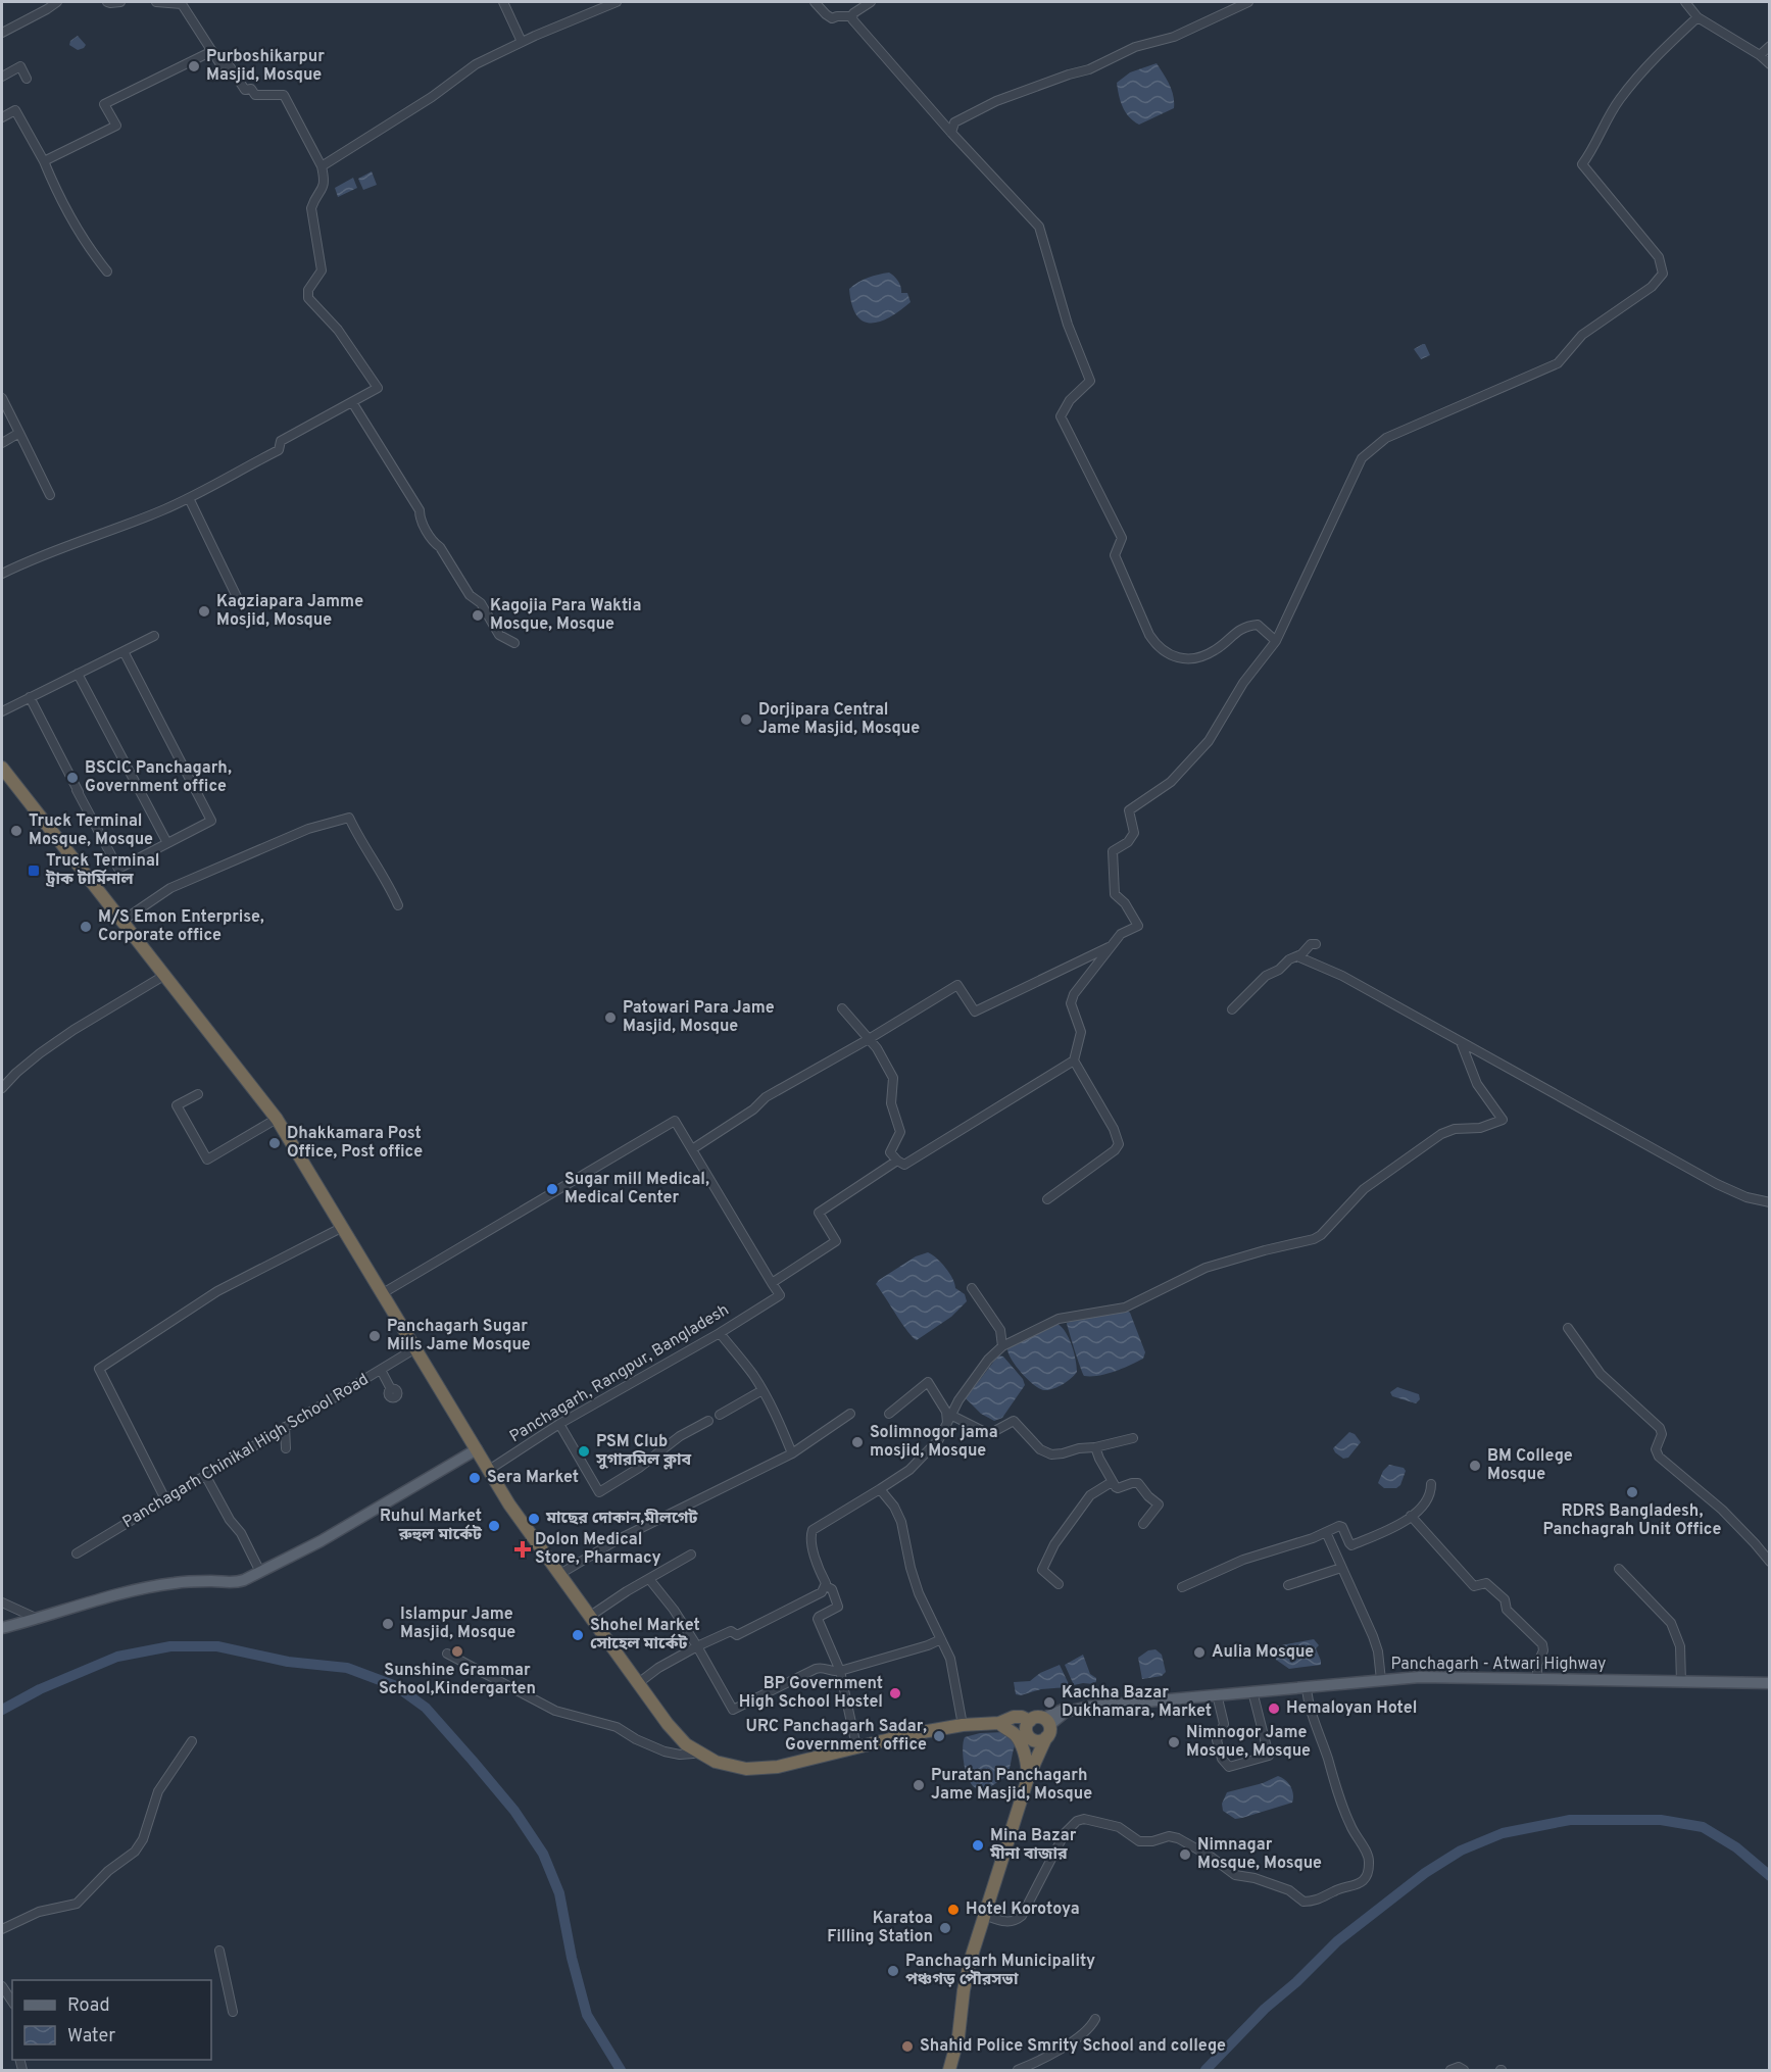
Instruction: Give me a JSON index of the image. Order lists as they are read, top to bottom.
{
  "streets": {
    "main road": ["Panchagarh - Atwari Highway"],
    "street": ["Panchagarh, Rangpur, Bangladesh", "Panchagarh Chinikal High School Road"]
  },
  "places": {
    "other": [
      "Purboshikarpur Masjid, Mosque",
      "Kagziapara Jamme Mosjid, Mosque",
      "Kagojia Para Waktia Mosque, Mosque",
      "Dorjipara Central Jame Masjid, Mosque",
      "BSCIC Panchagarh, Government office",
      "Truck Terminal Mosque, Mosque",
      "M/S Emon Enterprise, Corporate office",
      "Patowari Para Jame Masjid, Mosque",
      "Dhakkamara Post Office, Post office",
      "Sugar mill Medical, Medical Center",
      "Panchagarh Sugar Mills Jame Mosque",
      "Solimnogor jama mosjid, Mosque",
      "PSM Club সুগারমিল ক্লাব",
      "BM College Mosque",
      "Sera Market",
      "RDRS Bangladesh, Panchagrah Unit Office",
      "মাছের দোকান,মীলগেট",
      "Ruhul Market রুহুল মার্কেট",
      "Islampur Jame Masjid, Mosque",
      "Shohel Market সোহেল মার্কেট",
      "Sunshine Grammar School,Kindergarten",
      "Aulia Mosque",
      "BP Government High School Hostel",
      "Kachha Bazar Dukhamara, Market",
      "Hemaloyan Hotel",
      "URC Panchagarh Sadar, Government office",
      "Nimnogor Jame Mosque, Mosque",
      "Puratan Panchagarh Jame Masjid, Mosque",
      "Mina Bazar মীনা বাজার",
      "Nimnagar Mosque, Mosque",
      "Hotel Korotoya",
      "Karatoa Filling Station",
      "Panchagarh Municipality পঞ্চগড় পৌরসভা",
      "Shahid Police Smrity School and college"
    ],
    "transit": ["Truck Terminal ট্রাক টার্মিনাল"],
    "health": ["Dolon Medical Store, Pharmacy"]
  },
  "legend": ["Road", "Water"]
}
